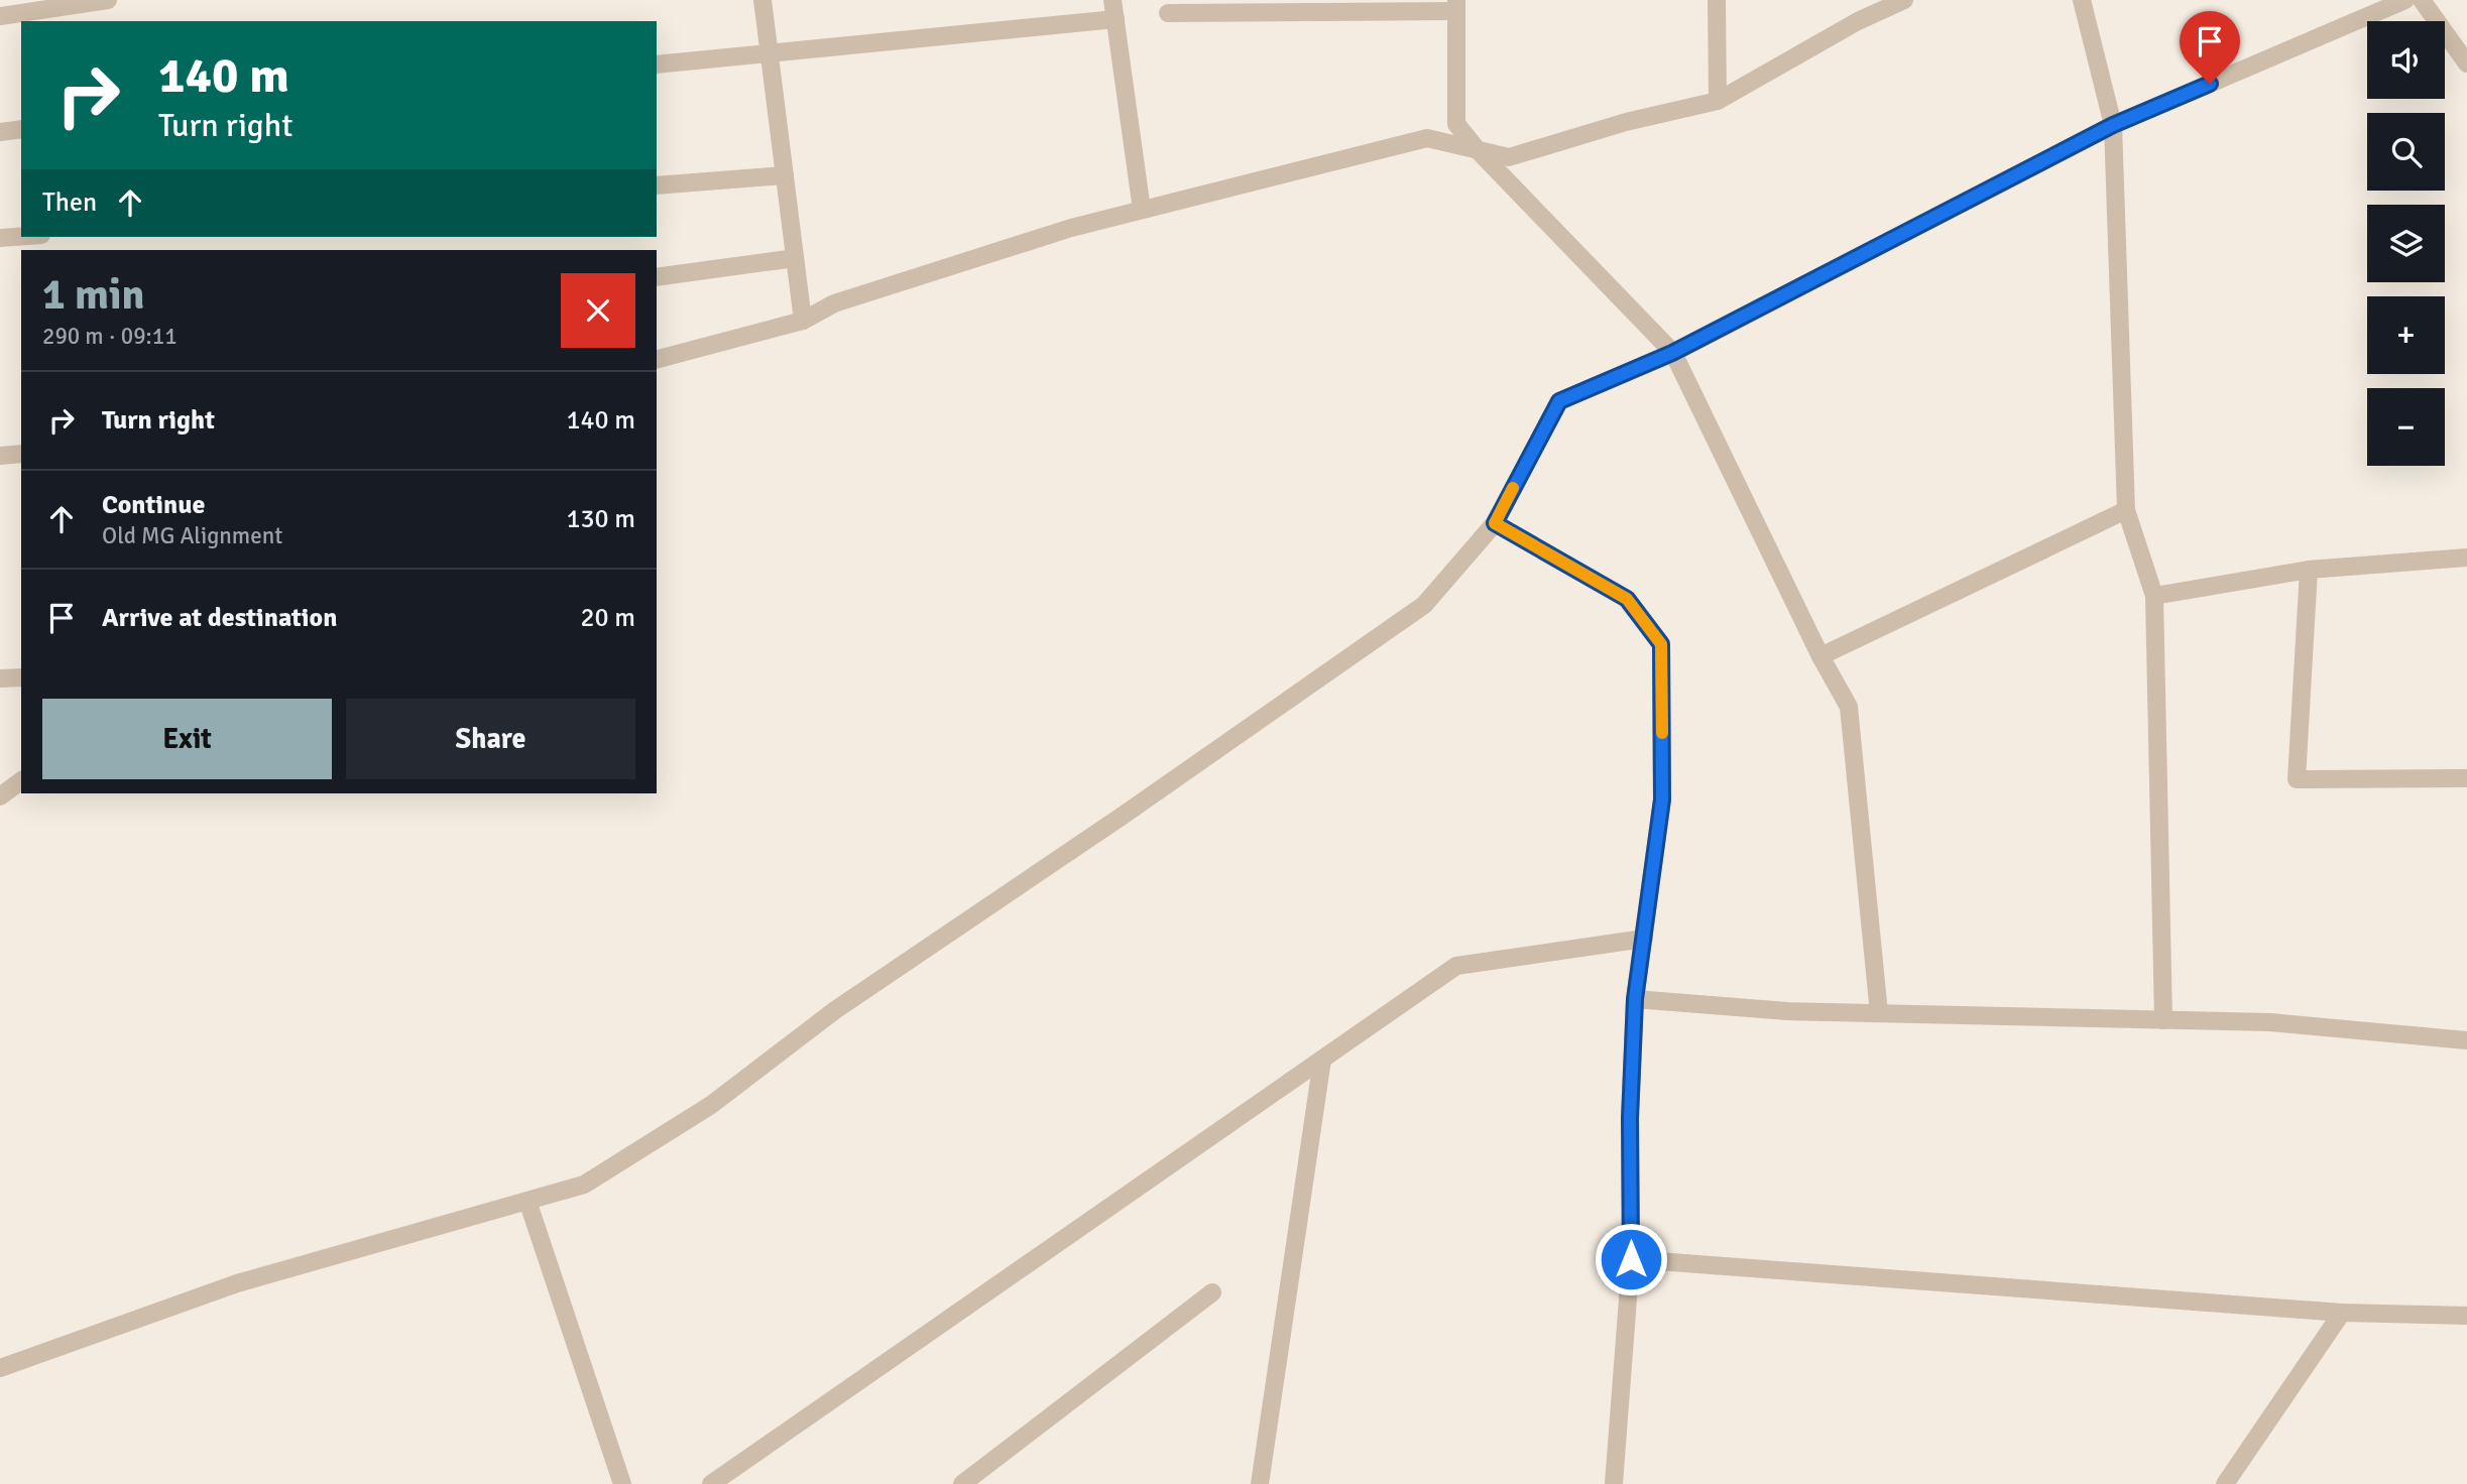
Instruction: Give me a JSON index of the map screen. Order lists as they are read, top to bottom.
{
  "page": {
    "map_buttons": ["+", "−"],
    "turn": ["140 m", "Turn right"],
    "then": "Then",
    "heading": ["1 min", "290 m · 09:11"],
    "list": [
      {
        "name": "Turn right",
        "value": "140 m"
      },
      {
        "name": "Continue",
        "note": "Old MG Alignment",
        "value": "130 m"
      },
      {
        "name": "Arrive at destination",
        "value": "20 m"
      }
    ],
    "buttons": ["Exit", "Share"]
  }
}
